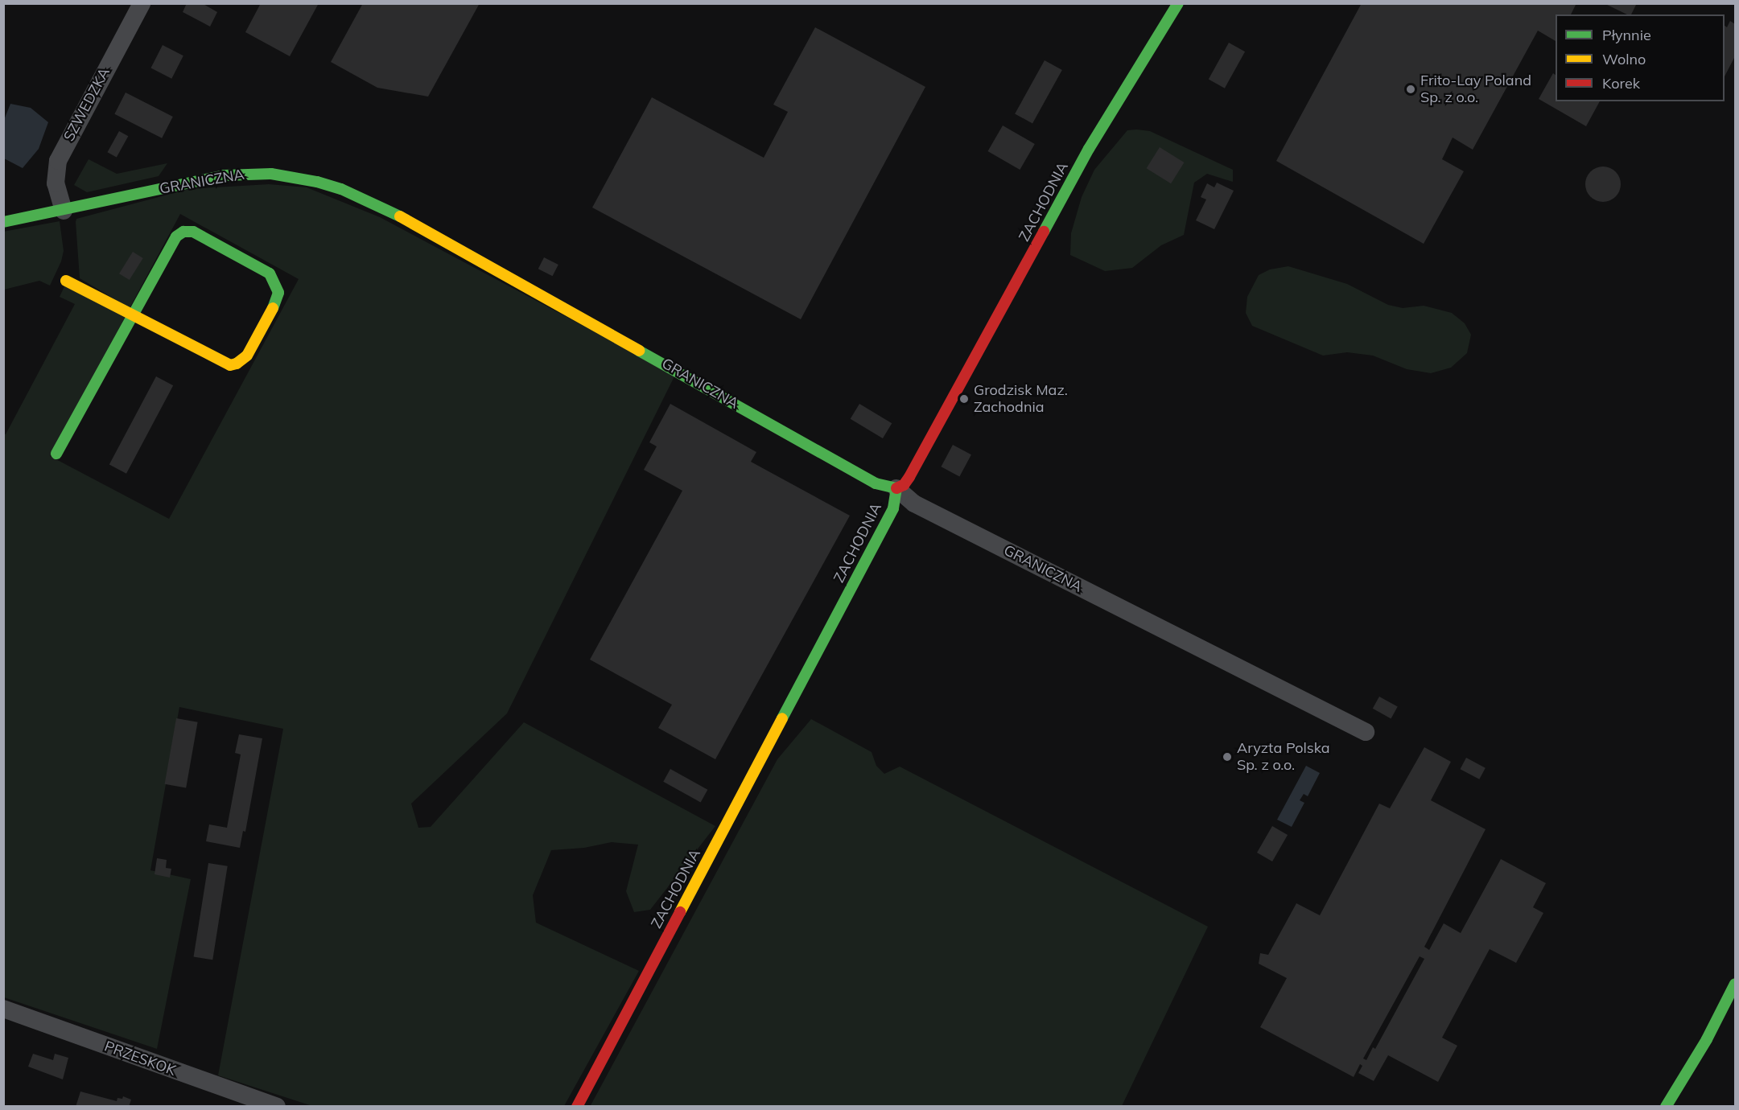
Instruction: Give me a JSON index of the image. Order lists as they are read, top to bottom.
{
  "streets": {
    "street": [
      "SZWEDZKA",
      "GRANICZNA",
      "ZACHODNIA",
      "PRZESKOK"
    ]
  },
  "crossings": [
    ["SZWEDZKA", "GRANICZNA"],
    ["GRANICZNA", "ZACHODNIA"]
  ],
  "places": ["Frito-Lay Poland Sp. z o.o.", "Grodzisk Maz. Zachodnia", "Aryzta Polska Sp. z o.o."],
  "legend": ["Płynnie", "Wolno", "Korek"]
}
